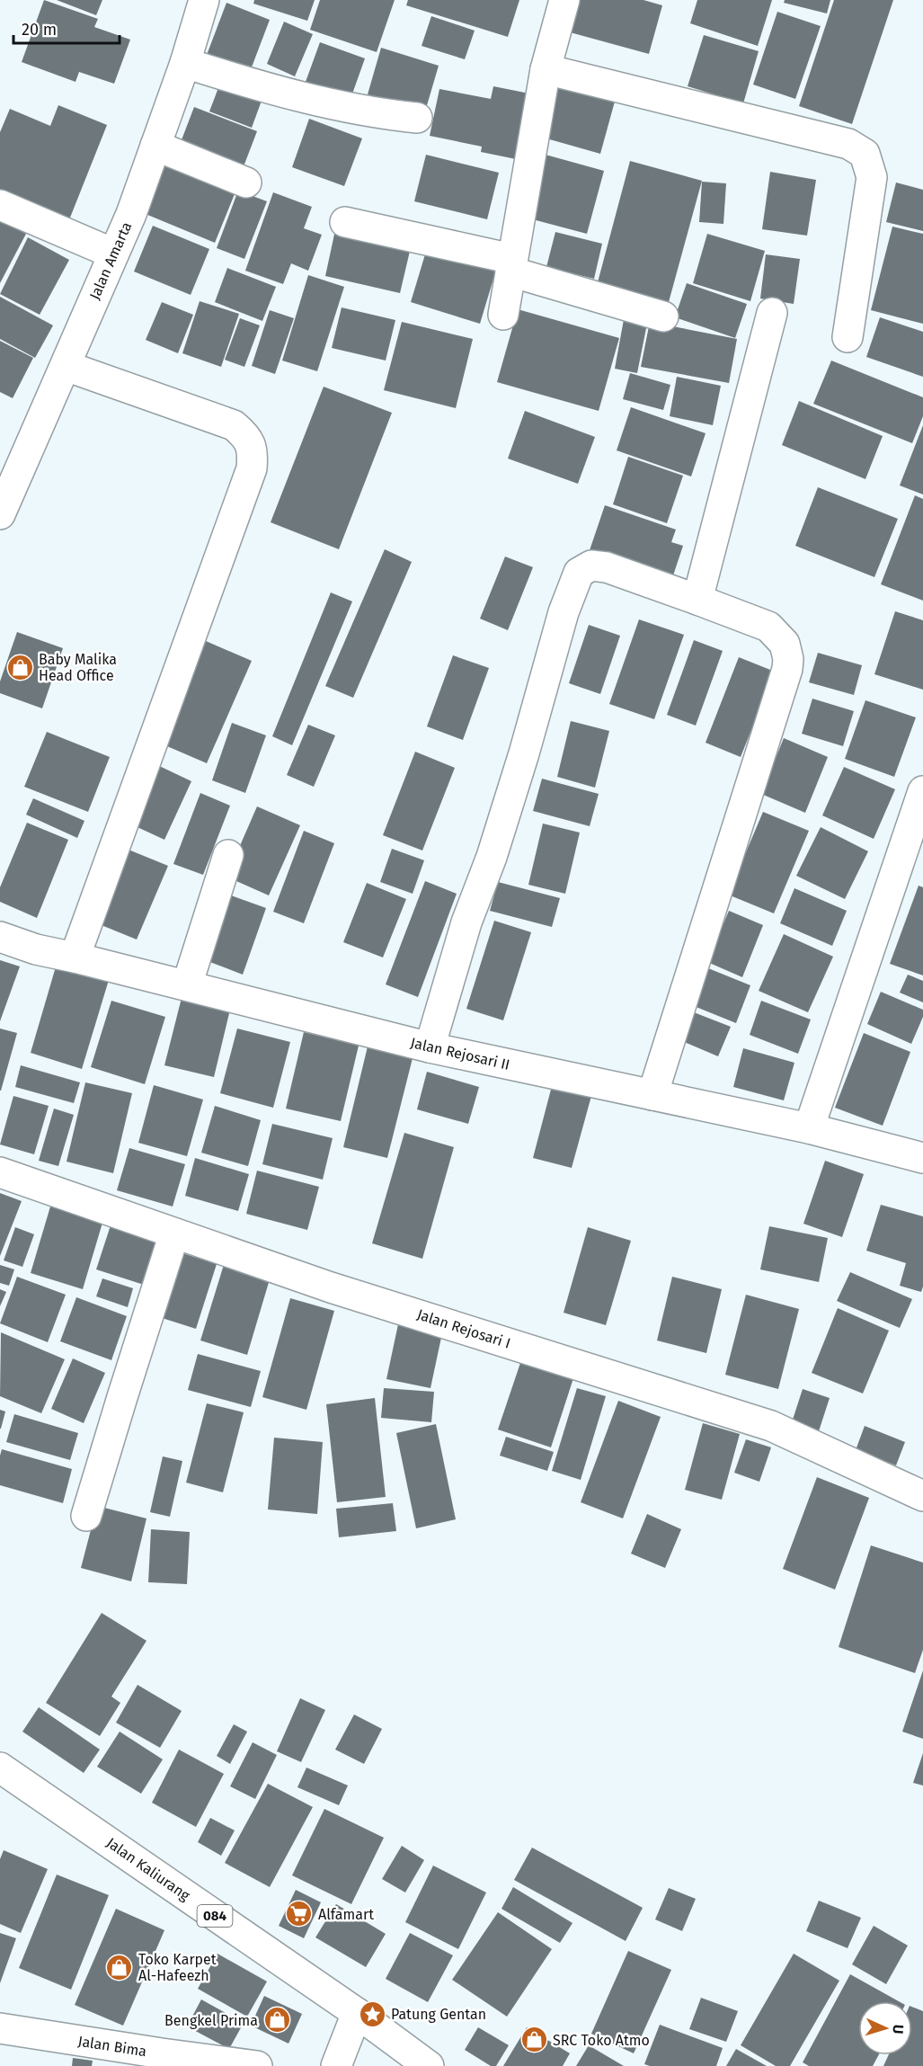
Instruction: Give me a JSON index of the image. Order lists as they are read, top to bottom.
{
  "streets": {
    "street": [
      "Jalan Amarta",
      "Jalan Rejosari II",
      "Jalan Rejosari I",
      "Jalan Kaliurang",
      "084",
      "Jalan Bima"
    ]
  },
  "places": {
    "shop": [
      "Baby Malika Head Office",
      "Toko Karpet Al-Hafeezh",
      "Bengkel Prima",
      "SRC Toko Atmo"
    ],
    "supermarket": ["Alfamart"],
    "place": ["Patung Gentan"]
  },
  "scale_bar": "20 m",
  "north": "right"
}
